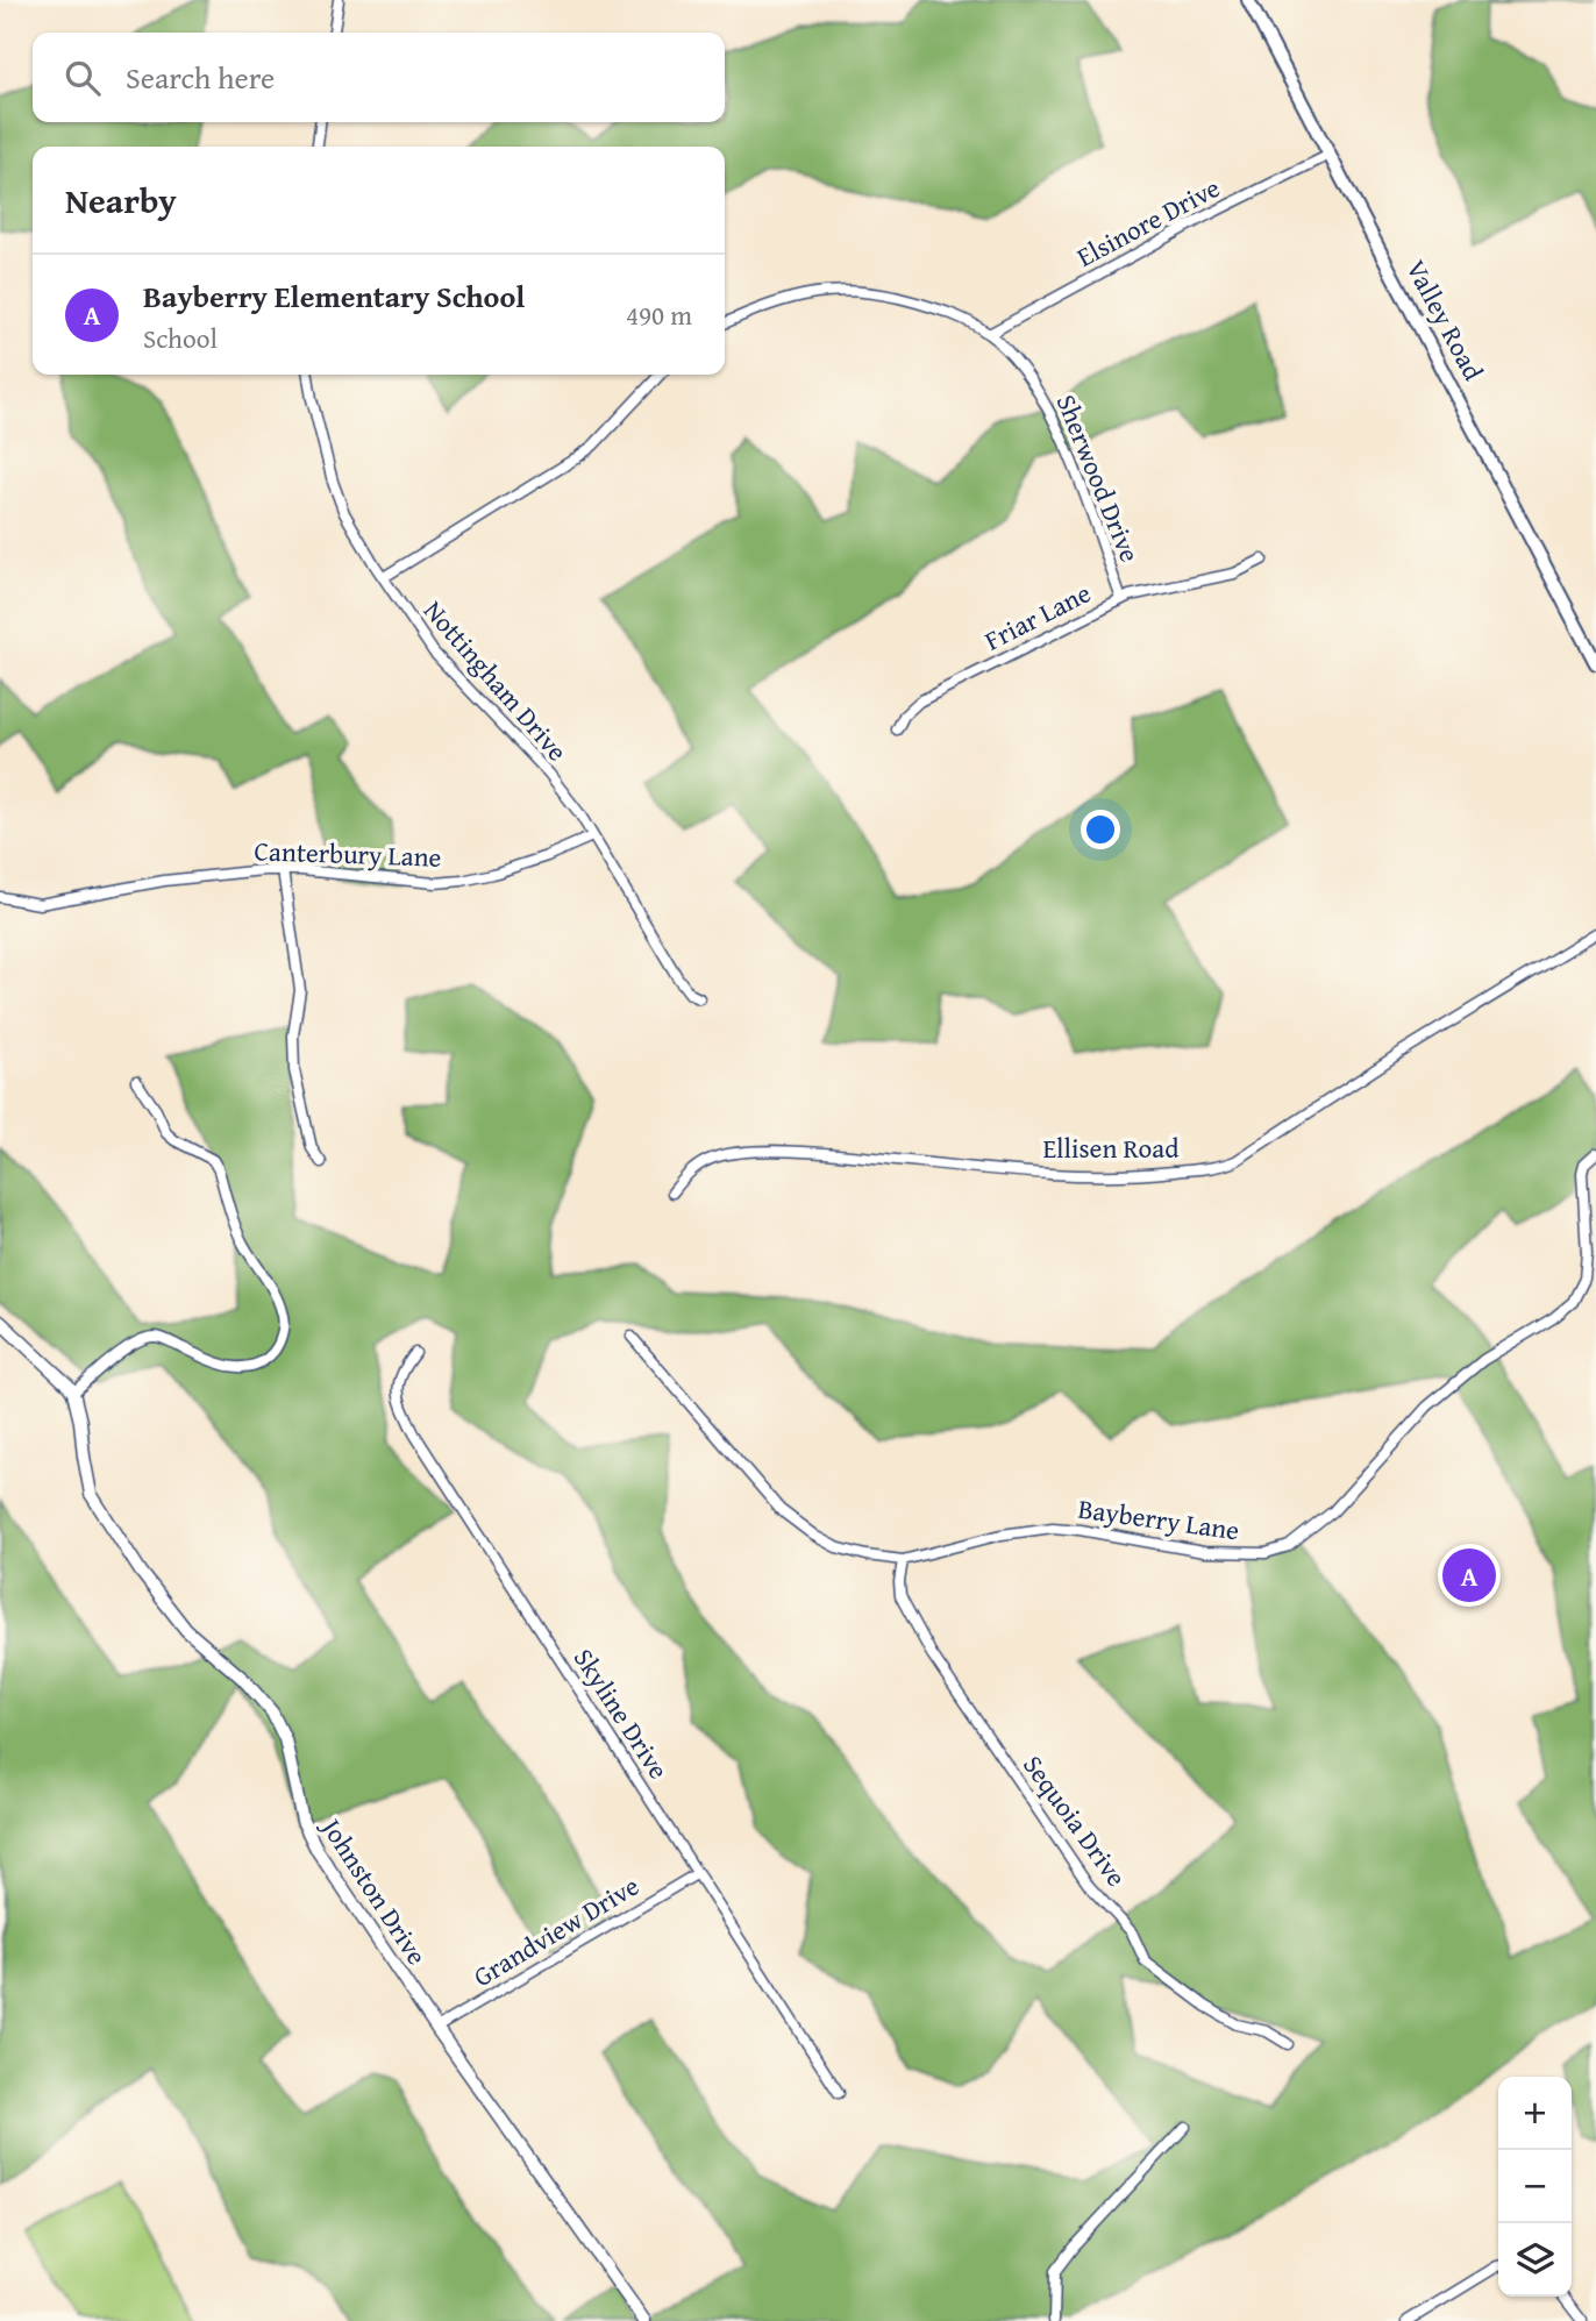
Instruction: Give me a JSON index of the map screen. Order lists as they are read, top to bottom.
{
  "streets": {
    "main road": ["Valley Road"],
    "street": [
      "Elsinore Drive",
      "Sherwood Drive",
      "Friar Lane",
      "Nottingham Drive",
      "Canterbury Lane",
      "Ellisen Road",
      "Bayberry Lane",
      "Skyline Drive",
      "Sequoia Drive",
      "Johnston Drive",
      "Grandview Drive"
    ]
  },
  "crossings": [
    ["Elsinore Drive", "Valley Road"],
    ["Elsinore Drive", "Sherwood Drive"],
    ["Sherwood Drive", "Friar Lane"],
    ["Nottingham Drive", "Canterbury Lane"],
    ["Bayberry Lane", "Sequoia Drive"],
    ["Skyline Drive", "Grandview Drive"],
    ["Johnston Drive", "Grandview Drive"]
  ],
  "page": {
    "search": "Search here",
    "heading": "Nearby",
    "list": [
      {
        "mark": "A",
        "name": "Bayberry Elementary School",
        "note": "School",
        "value": "490 m"
      }
    ],
    "pins": "A",
    "map_buttons": ["+", "−"]
  }
}
